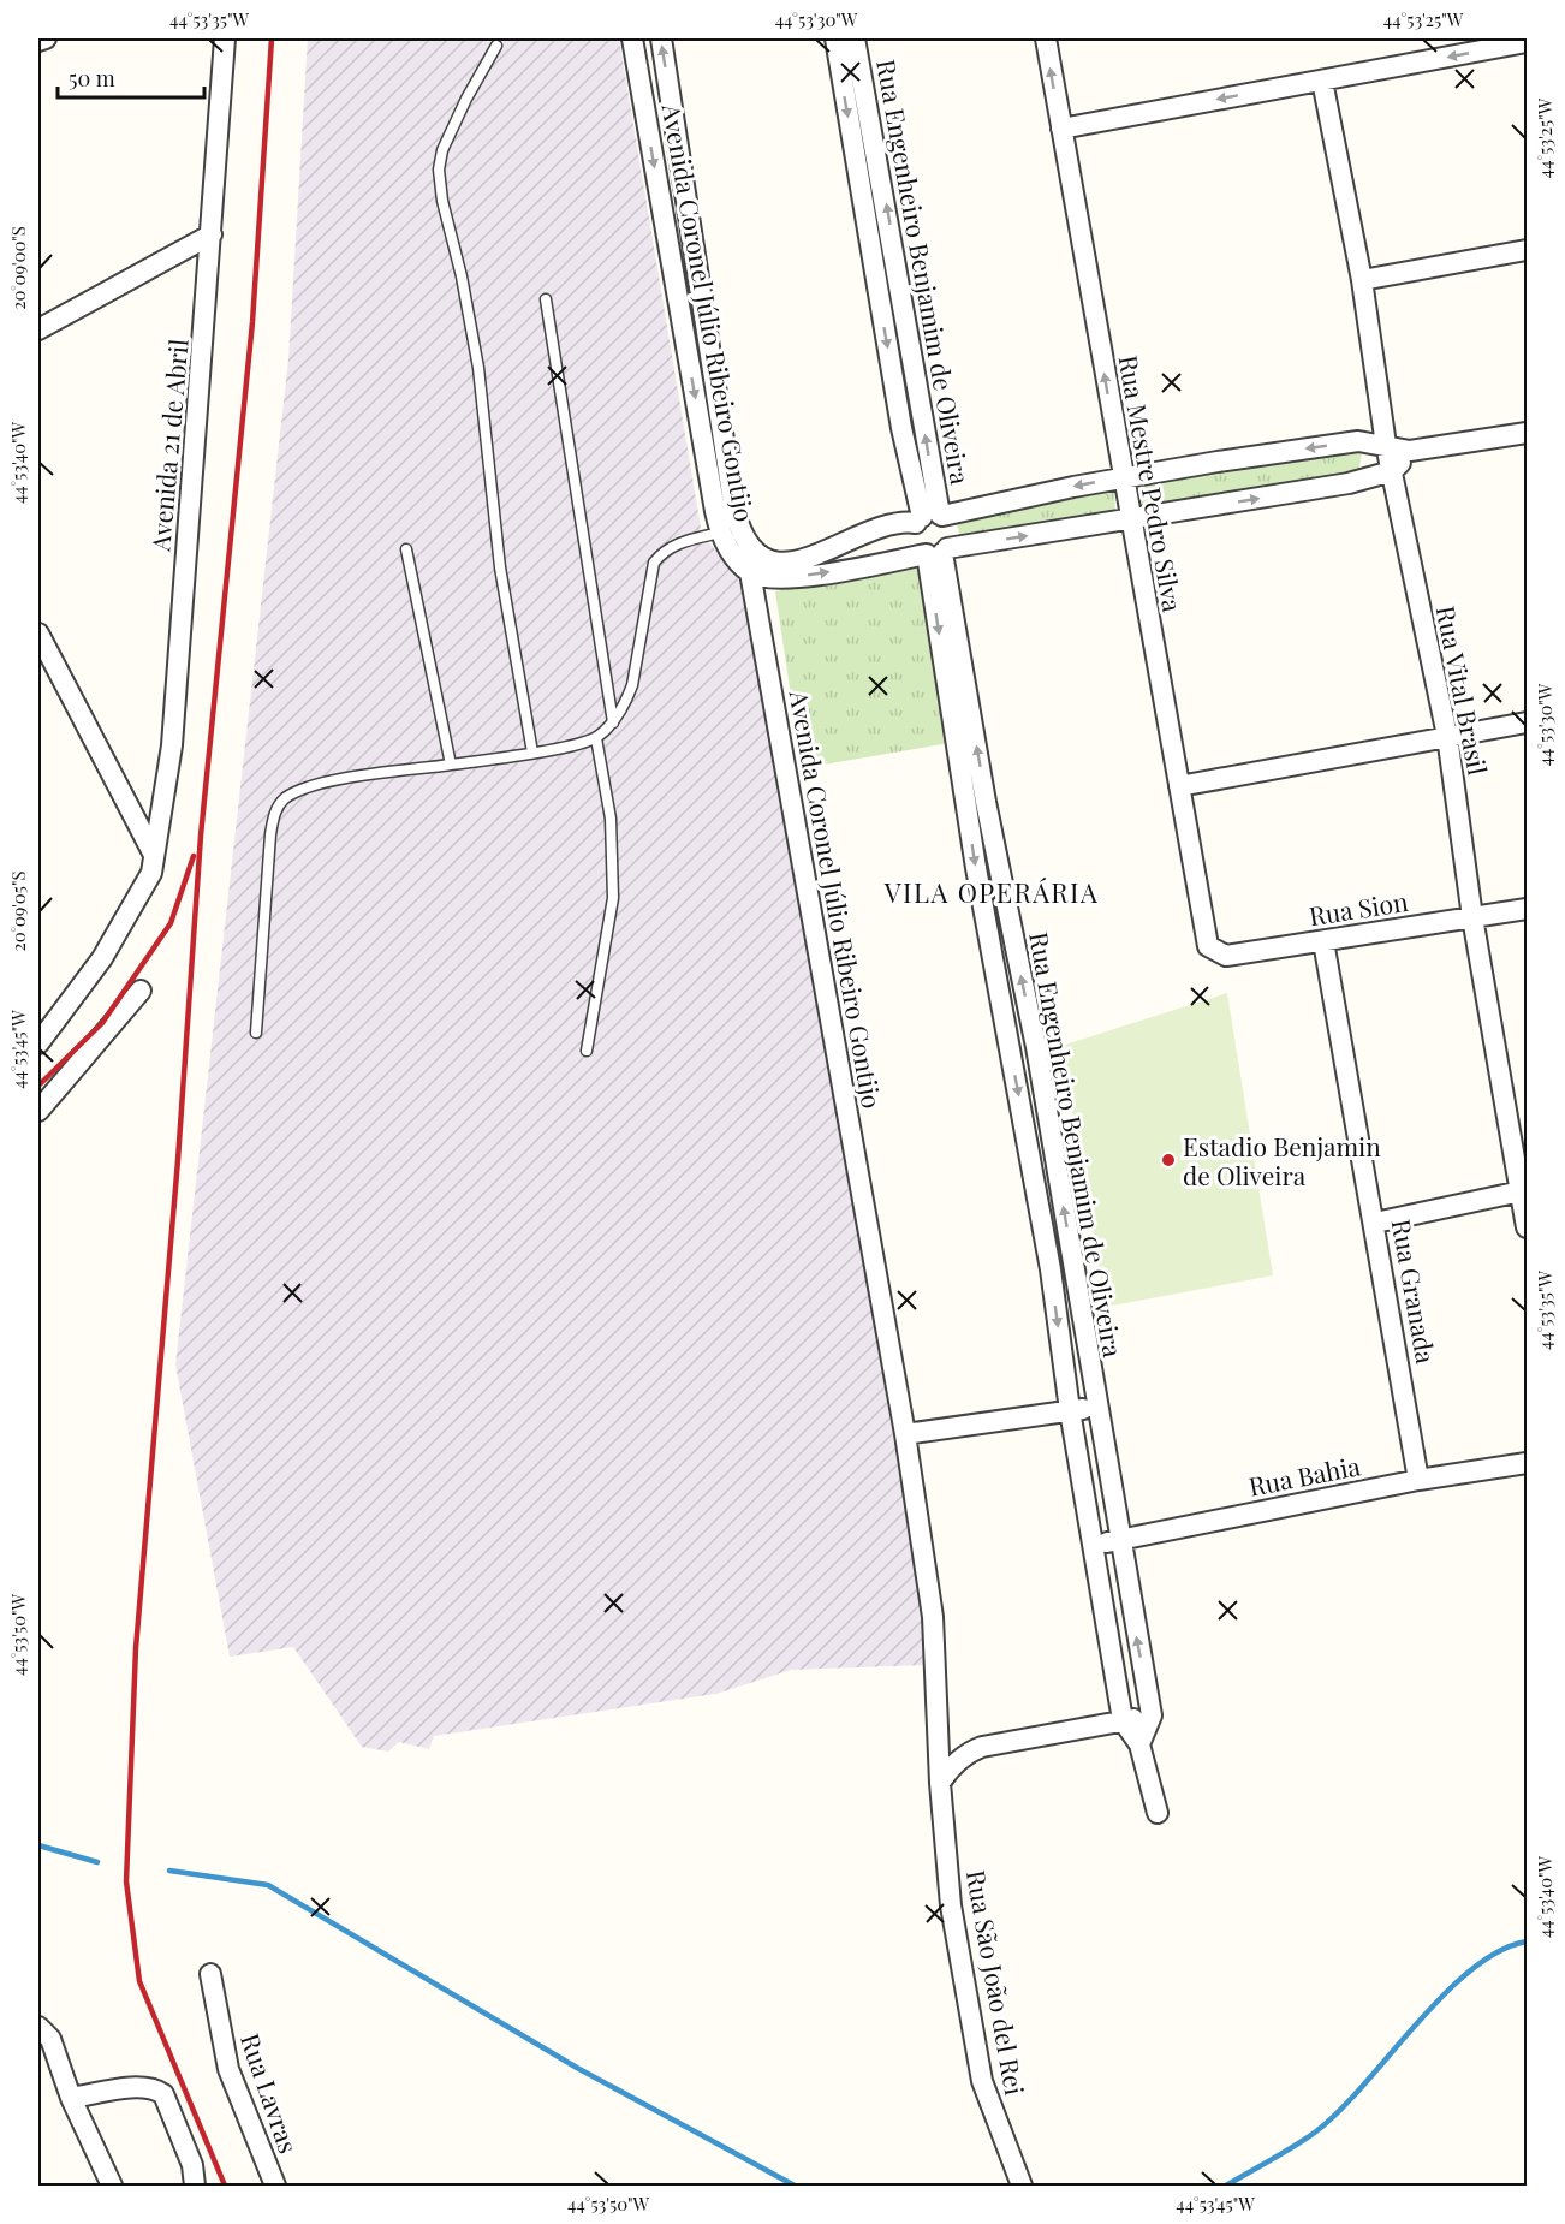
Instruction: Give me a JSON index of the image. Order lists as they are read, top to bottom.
{
  "streets": {
    "street": [
      "Rua Engenheiro Benjamim de Oliveira",
      "Avenida Coronel Júlio Ribeiro Gontijo",
      "Avenida 21 de Abril",
      "Rua Mestre Pedro Silva",
      "Rua Vital Brasil",
      "Rua Sion",
      "Rua Granada",
      "Rua Bahia",
      "Rua São João del Rei",
      "Rua Lavras"
    ]
  },
  "crossings": [
    ["Rua Engenheiro Benjamim de Oliveira", "Avenida Coronel Júlio Ribeiro Gontijo"],
    ["Rua Engenheiro Benjamim de Oliveira", "Rua Bahia"],
    ["Avenida Coronel Júlio Ribeiro Gontijo", "Rua São João del Rei"],
    ["Rua Mestre Pedro Silva", "Rua Sion"],
    ["Rua Vital Brasil", "Rua Sion"],
    ["Rua Sion", "Rua Granada"],
    ["Rua Granada", "Rua Bahia"]
  ],
  "one_way": ["Rua Mestre Pedro Silva"],
  "districts": ["VILA OPERÁRIA"],
  "places": ["Estadio Benjamin de Oliveira"],
  "scale_bar": "50 m",
  "coordinates": [
    "44°53'35\"W",
    "44°53'30\"W",
    "44°53'25\"W",
    "20°09'00\"S",
    "44°53'40\"W",
    "20°09'05\"S",
    "44°53'45\"W",
    "44°53'50\"W"
  ]
}
